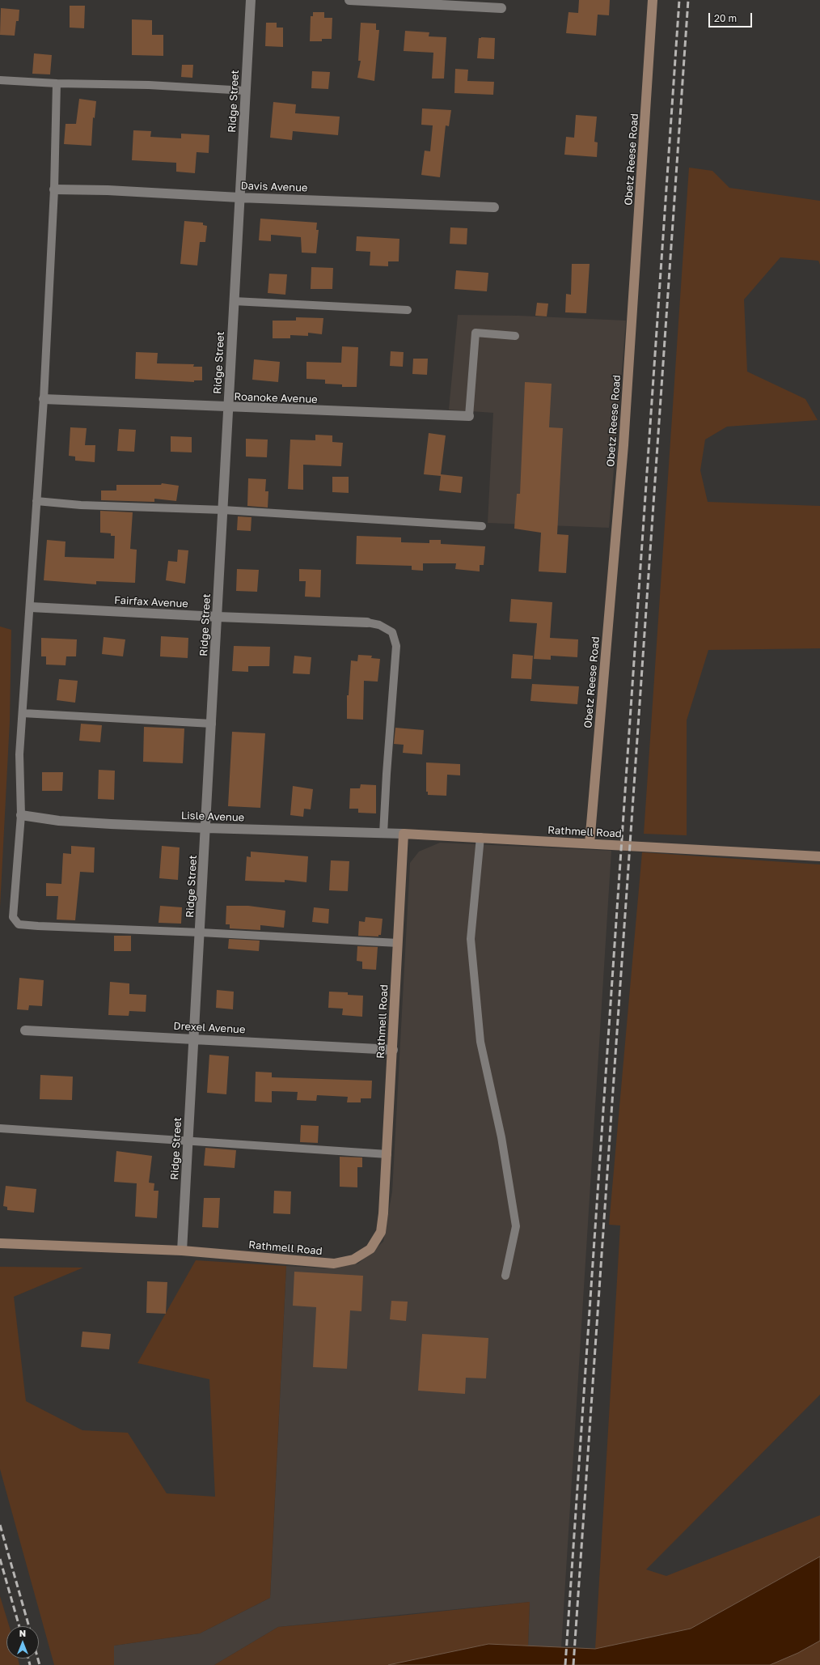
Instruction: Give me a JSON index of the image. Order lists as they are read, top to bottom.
{
  "streets": {
    "street": [
      "Ridge Street",
      "Obetz Reese Road",
      "Davis Avenue",
      "Roanoke Avenue",
      "Fairfax Avenue",
      "Lisle Avenue",
      "Rathmell Road",
      "Drexel Avenue"
    ]
  },
  "crossings": [
    ["Ridge Street", "Davis Avenue"],
    ["Ridge Street", "Roanoke Avenue"],
    ["Ridge Street", "Fairfax Avenue"],
    ["Ridge Street", "Lisle Avenue"],
    ["Ridge Street", "Rathmell Road"],
    ["Ridge Street", "Drexel Avenue"],
    ["Obetz Reese Road", "Rathmell Road"],
    ["Lisle Avenue", "Rathmell Road"],
    ["Rathmell Road", "Drexel Avenue"]
  ],
  "scale_bar": "20 m",
  "north": "top"
}
